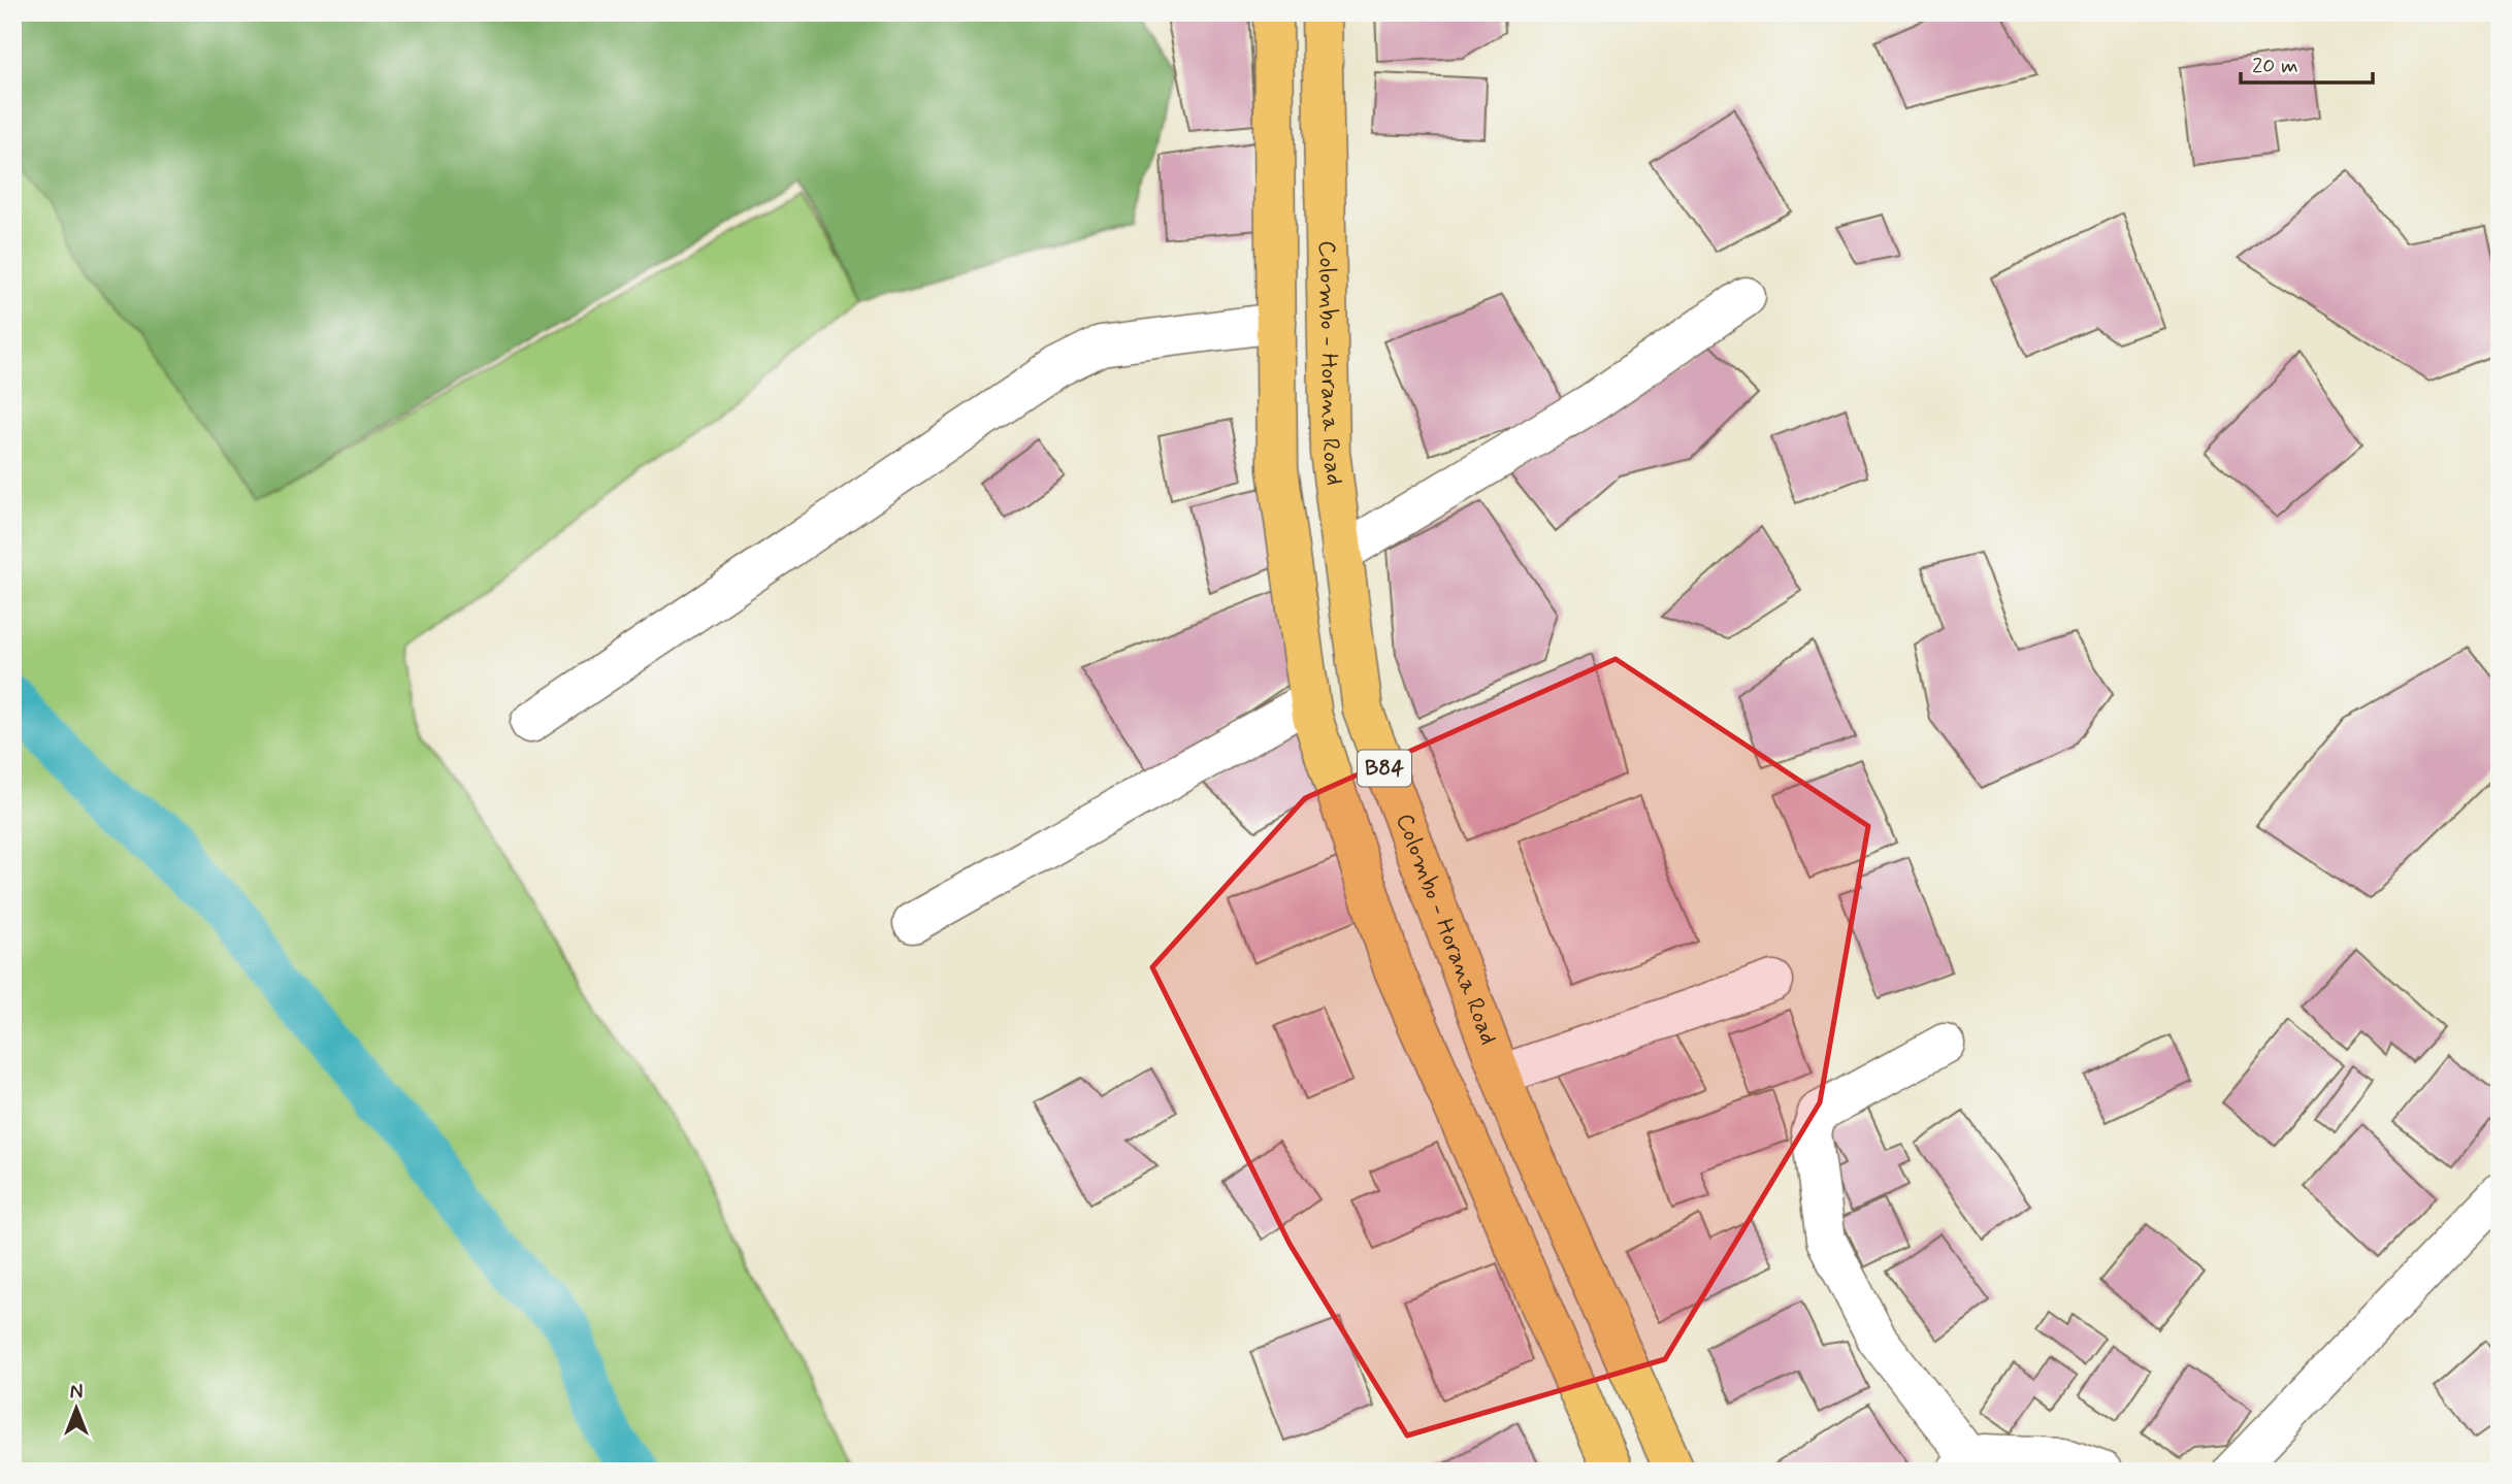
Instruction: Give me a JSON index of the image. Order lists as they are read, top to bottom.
{
  "streets": {
    "main road": ["Colombo - Horana Road", "B84"]
  },
  "scale_bar": "20 m",
  "north": "top"
}
